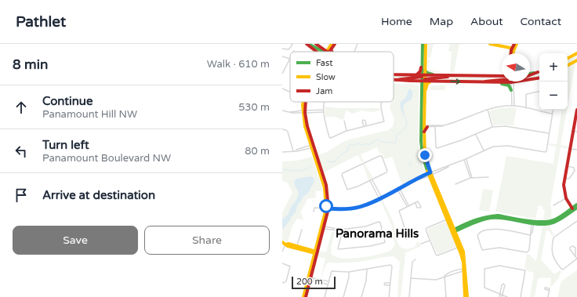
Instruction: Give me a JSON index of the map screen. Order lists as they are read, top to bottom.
{
  "districts": ["Panorama Hills"],
  "legend": ["Fast", "Slow", "Jam"],
  "scale_bar": "200 m",
  "north": "left",
  "page": {
    "header": "Pathlet",
    "nav": [
      "Home",
      "Map",
      "About",
      "Contact"
    ],
    "heading": ["8 min", "Walk · 610 m"],
    "map_buttons": ["+", "−"],
    "list": [
      ["Continue", "Panamount Hill NW", "530 m"],
      ["Turn left", "Panamount Boulevard NW", "80 m"],
      "Arrive at destination"
    ],
    "buttons": ["Save", "Share"],
    "scale": "200 m"
  }
}
